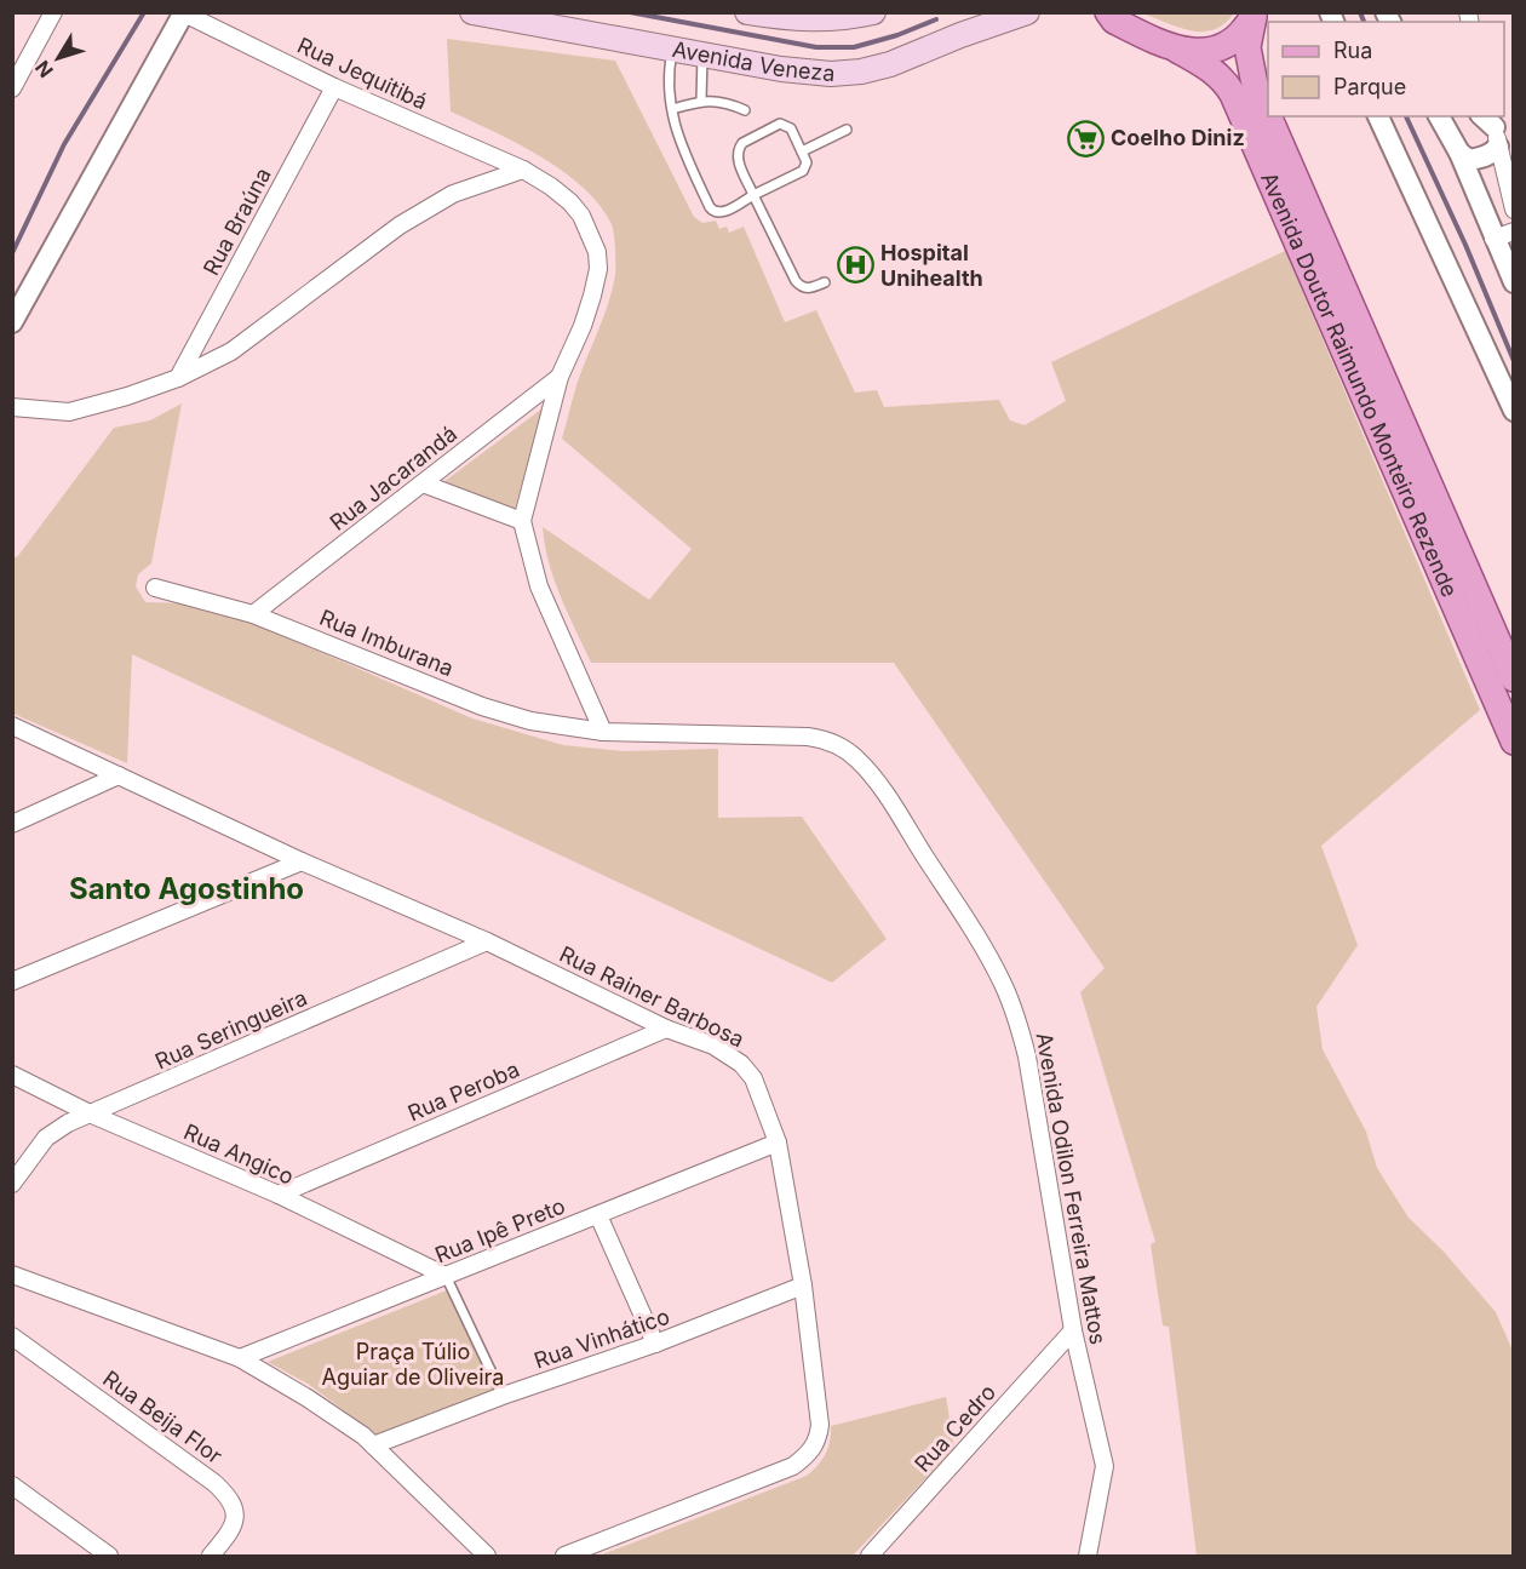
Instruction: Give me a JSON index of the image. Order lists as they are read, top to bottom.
{
  "streets": {
    "main road": ["Avenida Veneza", "Avenida Doutor Raimundo Monteiro Rezende"],
    "street": [
      "Rua Jequitibá",
      "Rua Braúna",
      "Rua Jacarandá",
      "Rua Imburana",
      "Rua Rainer Barbosa",
      "Rua Seringueira",
      "Rua Peroba",
      "Rua Angico",
      "Avenida Odilon Ferreira Mattos",
      "Rua Ipê Preto",
      "Rua Vinhático",
      "Rua Beija Flor",
      "Rua Cedro"
    ]
  },
  "crossings": [
    ["Rua Jequitibá", "Rua Braúna"],
    ["Rua Jacarandá", "Rua Imburana"],
    ["Rua Imburana", "Avenida Odilon Ferreira Mattos"],
    ["Rua Rainer Barbosa", "Rua Seringueira"],
    ["Rua Rainer Barbosa", "Rua Peroba"],
    ["Rua Rainer Barbosa", "Rua Ipê Preto"],
    ["Rua Rainer Barbosa", "Rua Vinhático"],
    ["Rua Seringueira", "Rua Angico"],
    ["Rua Peroba", "Rua Angico"],
    ["Rua Angico", "Rua Ipê Preto"],
    ["Avenida Odilon Ferreira Mattos", "Rua Cedro"]
  ],
  "districts": ["Santo Agostinho"],
  "parks": ["Praça Túlio Aguiar de Oliveira"],
  "places": {
    "supermarket": ["Coelho Diniz"],
    "hospital": ["Hospital Unihealth"]
  },
  "legend": ["Rua", "Parque"],
  "north": "bottom left"
}
